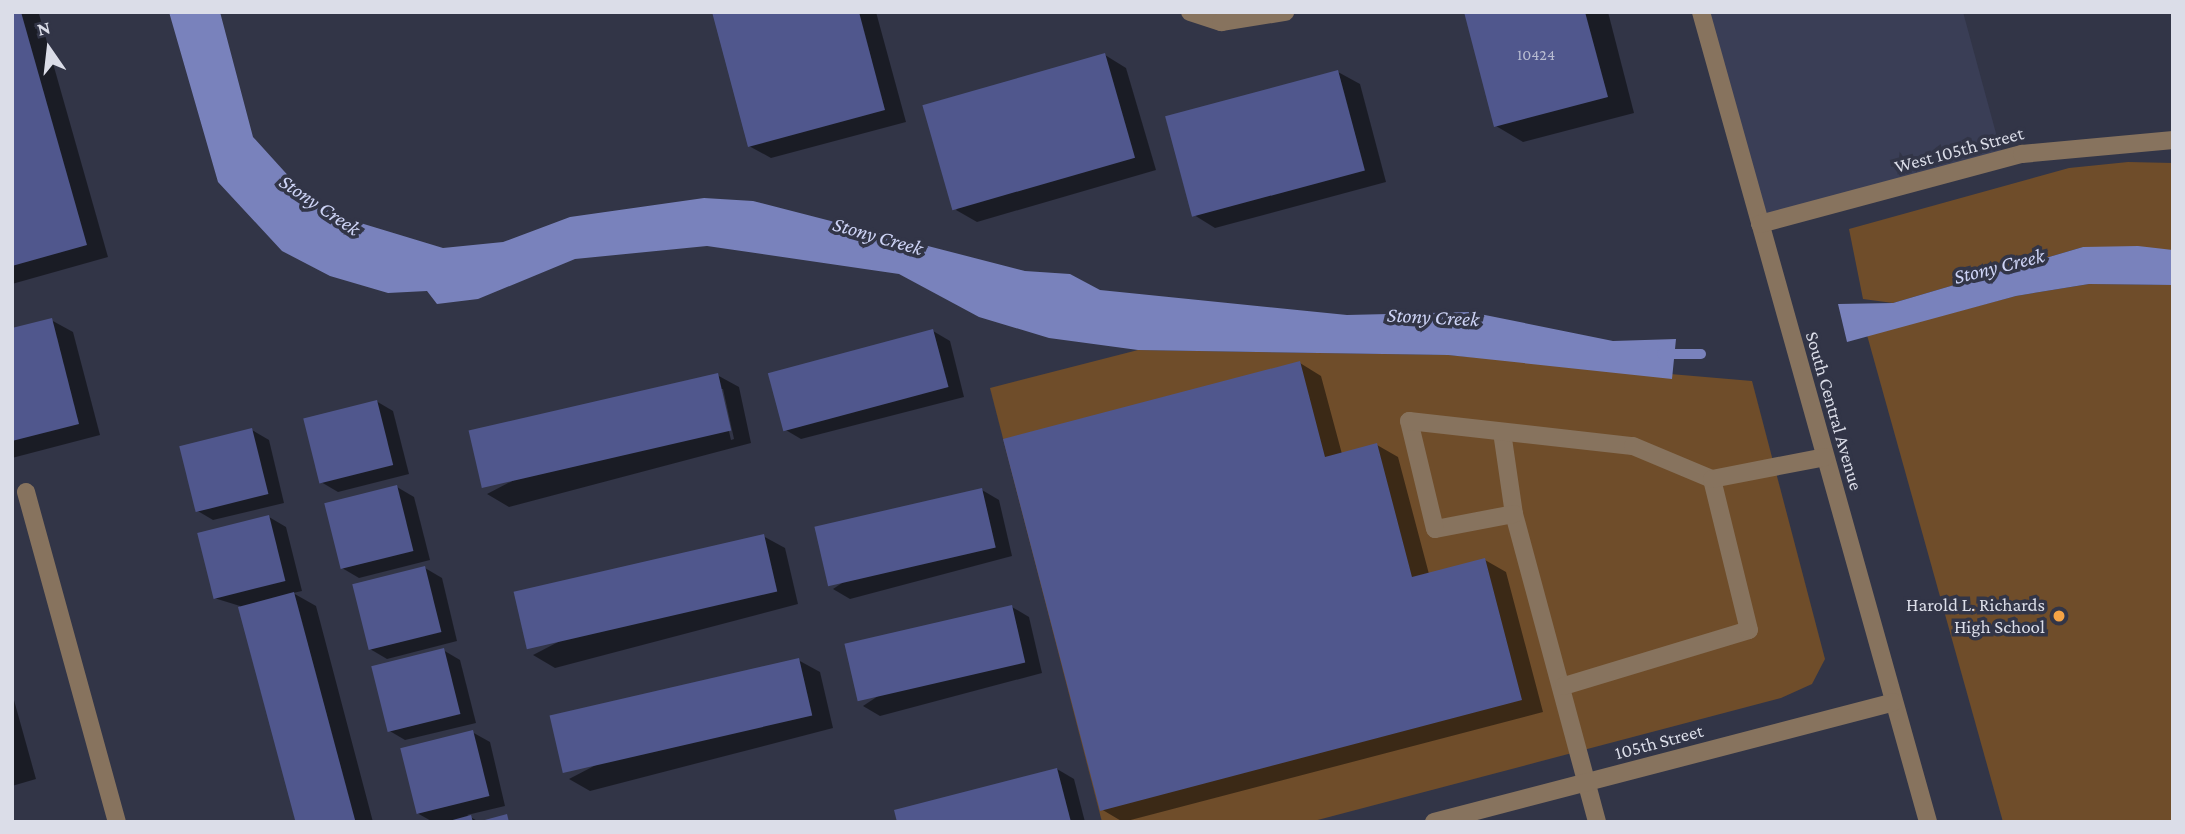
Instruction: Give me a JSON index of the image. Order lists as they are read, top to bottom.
{
  "streets": {
    "street": ["West 105th Street", "South Central Avenue", "105th Street"]
  },
  "crossings": [
    ["West 105th Street", "South Central Avenue"],
    ["South Central Avenue", "105th Street"]
  ],
  "water": ["Stony Creek"],
  "places": ["Harold L. Richards High School"],
  "house_numbers": ["10424"],
  "north": "top"
}
